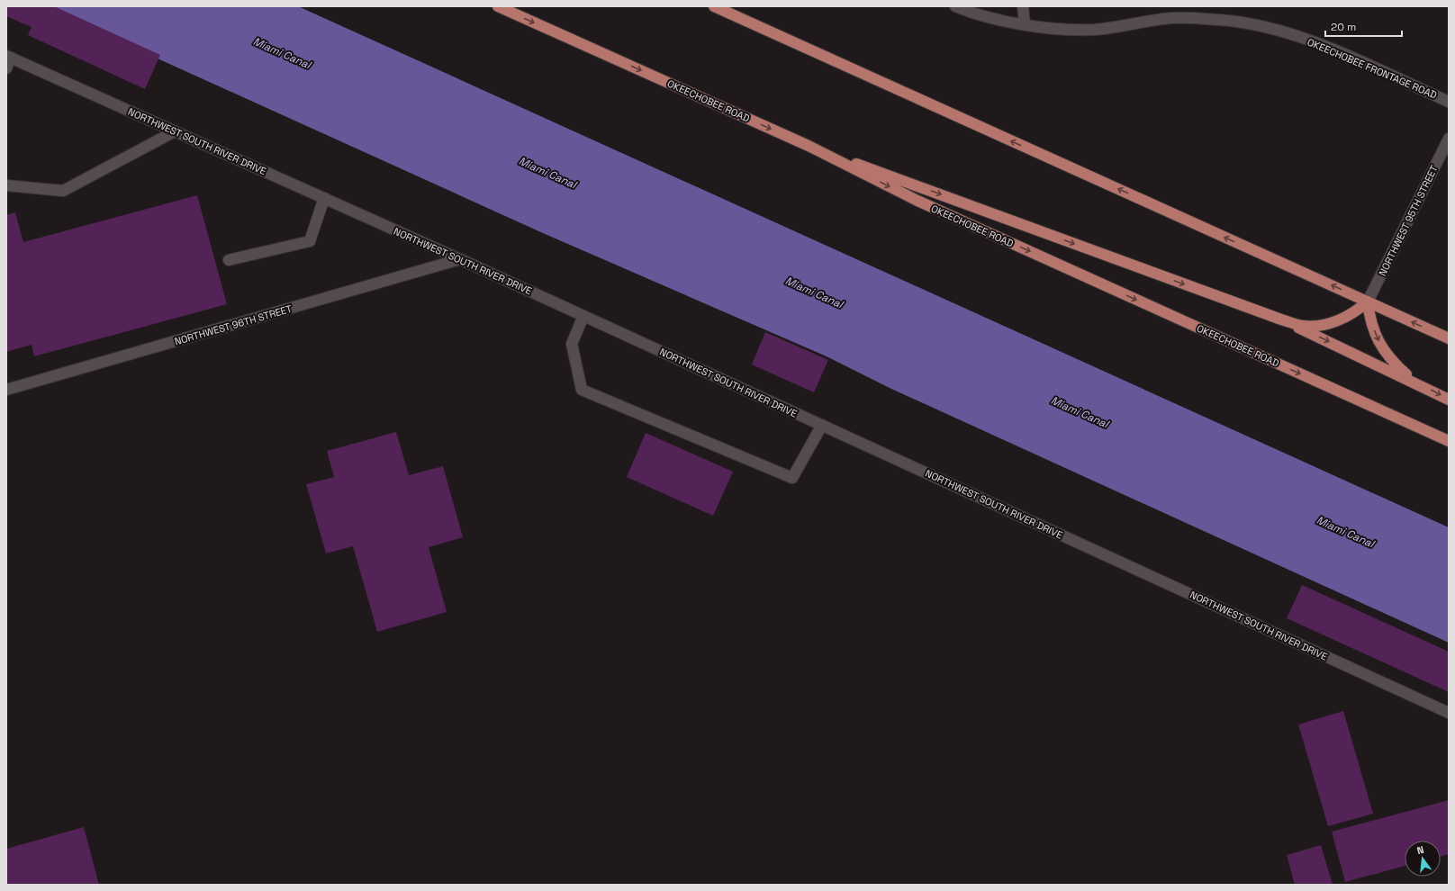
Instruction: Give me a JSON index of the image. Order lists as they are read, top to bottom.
{
  "streets": {
    "highway": ["OKEECHOBEE ROAD"],
    "street": [
      "OKEECHOBEE FRONTAGE ROAD",
      "NORTHWEST SOUTH RIVER DRIVE",
      "NORTHWEST 95TH STREET",
      "NORTHWEST 96TH STREET"
    ]
  },
  "crossings": [
    ["NORTHWEST SOUTH RIVER DRIVE", "NORTHWEST 96TH STREET"]
  ],
  "water": ["Miami Canal"],
  "scale_bar": "20 m",
  "north": "top"
}
